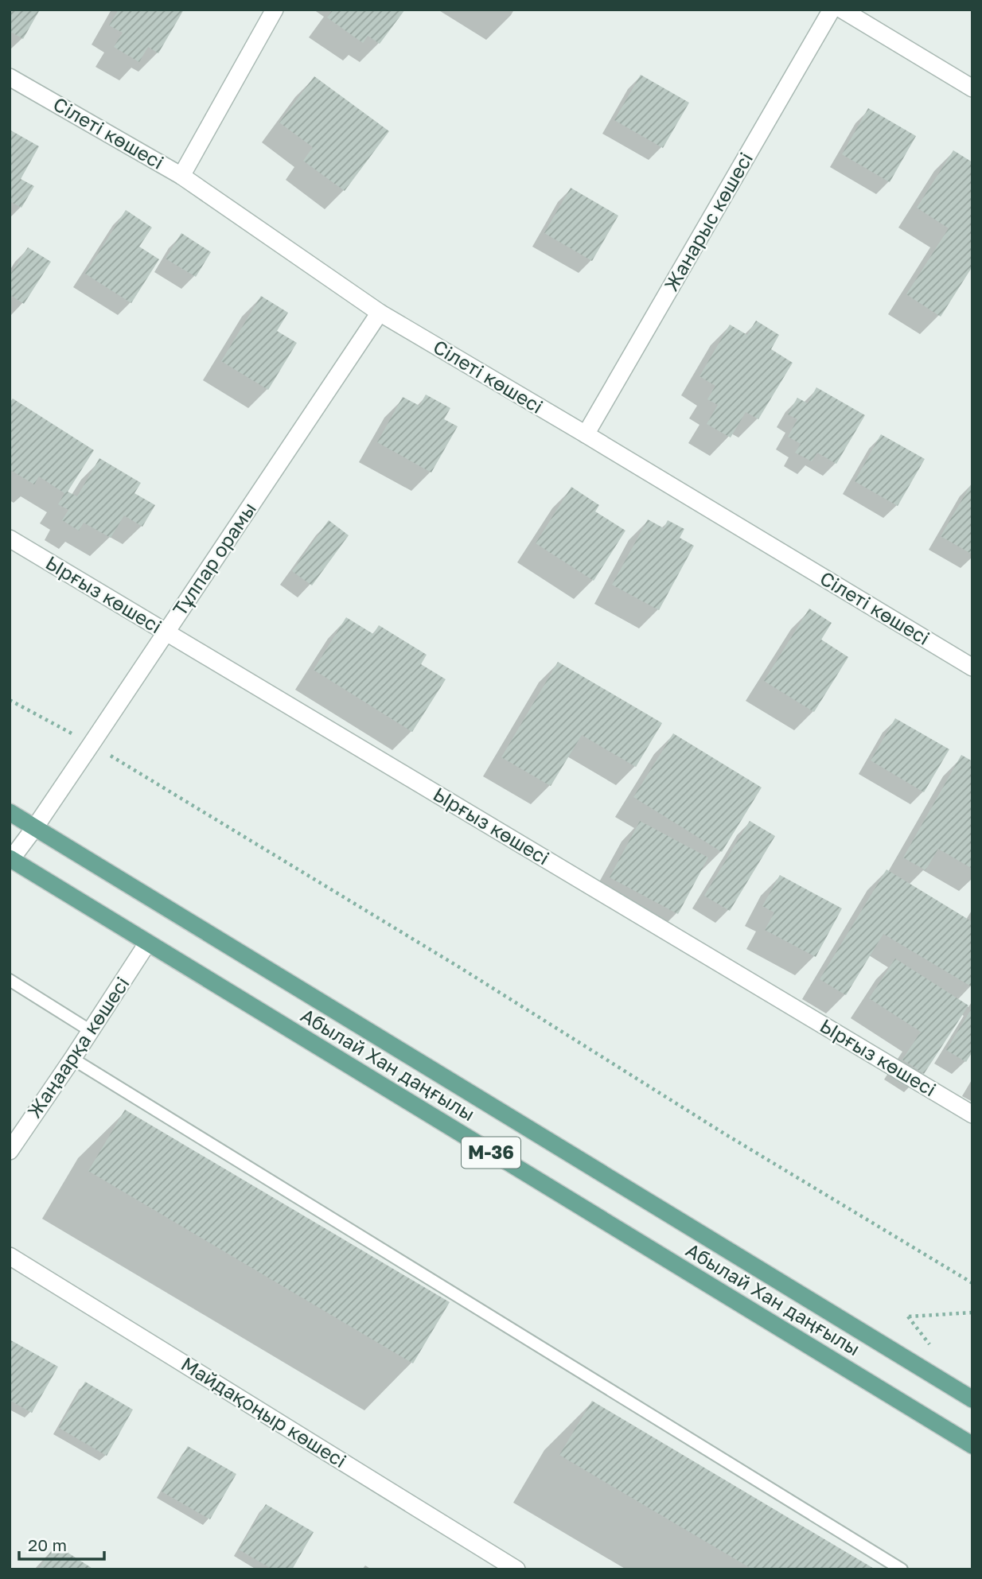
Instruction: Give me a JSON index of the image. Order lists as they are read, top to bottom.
{
  "streets": {
    "main road": ["Абылай Хан даңғылы", "M-36"],
    "street": [
      "Сілеті көшесі",
      "Жанарыс көшесі",
      "Тұлпар орамы",
      "Ырғыз көшесі",
      "Жаңаарқа көшесі",
      "Майдақоңыр көшесі"
    ]
  },
  "crossings": [
    ["Сілеті көшесі", "Жанарыс көшесі"],
    ["Сілеті көшесі", "Тұлпар орамы"],
    ["Тұлпар орамы", "Ырғыз көшесі"],
    ["Тұлпар орамы", "Абылай Хан даңғылы"],
    ["Жаңаарқа көшесі", "Абылай Хан даңғылы"]
  ],
  "scale_bar": "20 m"
}
